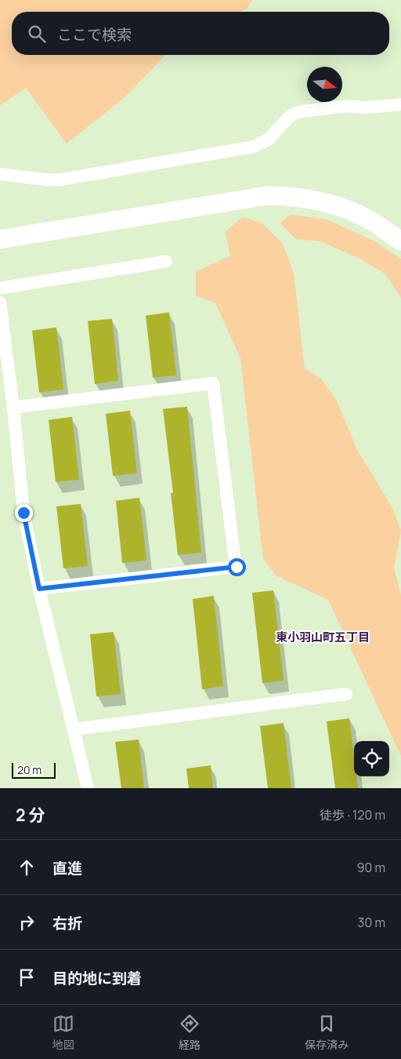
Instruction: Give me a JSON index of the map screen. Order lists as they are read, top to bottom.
{
  "districts": ["東小羽山町五丁目"],
  "scale_bar": "20 m",
  "north": "right",
  "page": {
    "search": "ここで検索",
    "scale": "20 m",
    "heading": ["2 分", "徒歩 · 120 m"],
    "list": [
      ["直進", "90 m"],
      ["右折", "30 m"],
      "目的地に到着"
    ],
    "nav": ["地図", "経路", "保存済み"]
  }
}
